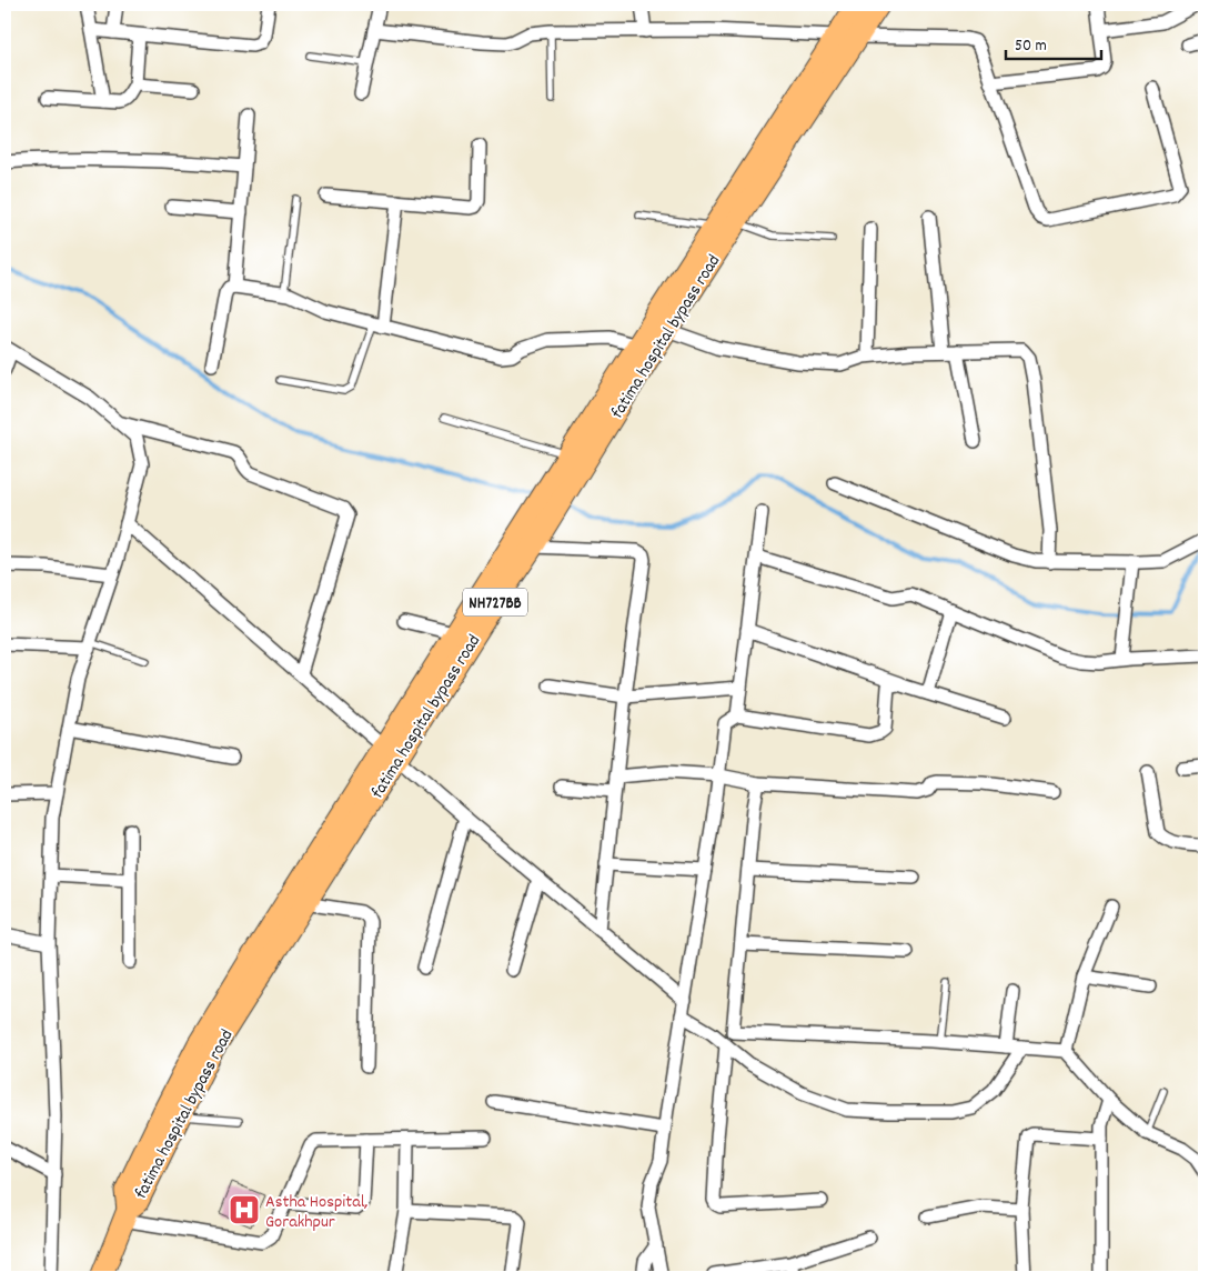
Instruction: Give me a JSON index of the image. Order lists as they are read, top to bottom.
{
  "streets": {
    "highway": ["fatima hospital bypass road", "NH727BB"]
  },
  "places": {
    "hospital": ["Astha Hospital, Gorakhpur"]
  },
  "scale_bar": "50 m"
}
